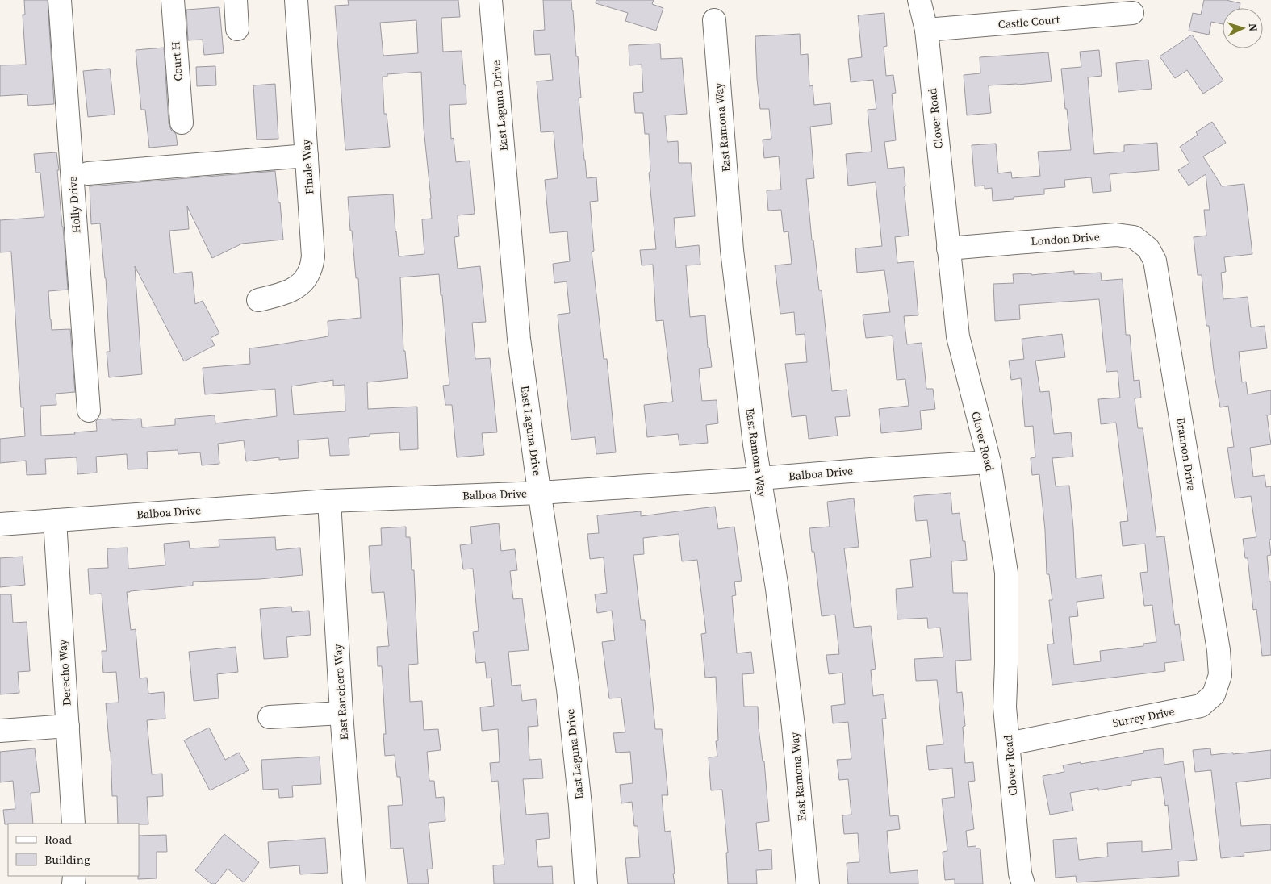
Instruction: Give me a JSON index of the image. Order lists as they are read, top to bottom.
{
  "streets": {
    "street": [
      "Castle Court",
      "Court H",
      "East Laguna Drive",
      "Clover Road",
      "East Ramona Way",
      "Finale Way",
      "Holly Drive",
      "London Drive",
      "Brannon Drive",
      "Balboa Drive",
      "Derecho Way",
      "East Ranchero Way",
      "Surrey Drive"
    ]
  },
  "crossings": [
    ["Castle Court", "Clover Road"],
    ["East Laguna Drive", "Balboa Drive"],
    ["Clover Road", "London Drive"],
    ["Clover Road", "Balboa Drive"],
    ["Clover Road", "Surrey Drive"],
    ["East Ramona Way", "Balboa Drive"],
    ["Finale Way", "Holly Drive"],
    ["London Drive", "Brannon Drive"],
    ["Brannon Drive", "Surrey Drive"],
    ["Balboa Drive", "Derecho Way"],
    ["Balboa Drive", "East Ranchero Way"]
  ],
  "legend": ["Road", "Building"],
  "north": "right"
}
